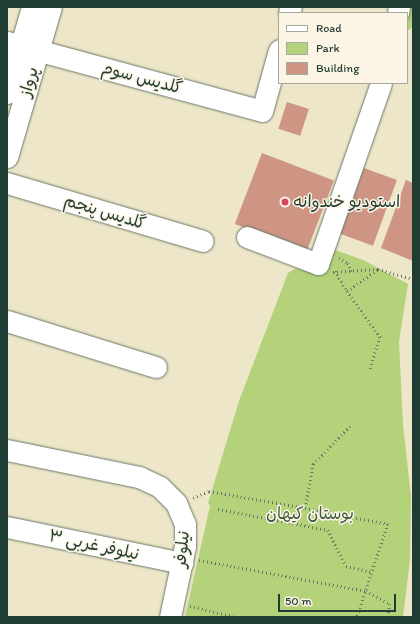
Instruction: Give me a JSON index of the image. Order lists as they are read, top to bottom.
{
  "streets": {
    "street": [
      "گلدیس سوم",
      "پرواز",
      "گلدیس پنجم",
      "نیلوفر غربی ۳",
      "نیلوفر"
    ]
  },
  "crossings": [
    ["گلدیس سوم", "پرواز"],
    ["نیلوفر غربی ۳", "نیلوفر"]
  ],
  "parks": ["بوستان کیهان"],
  "places": ["استودیو خندوانه"],
  "legend": ["Road", "Park", "Building"],
  "scale_bar": "50 m"
}
